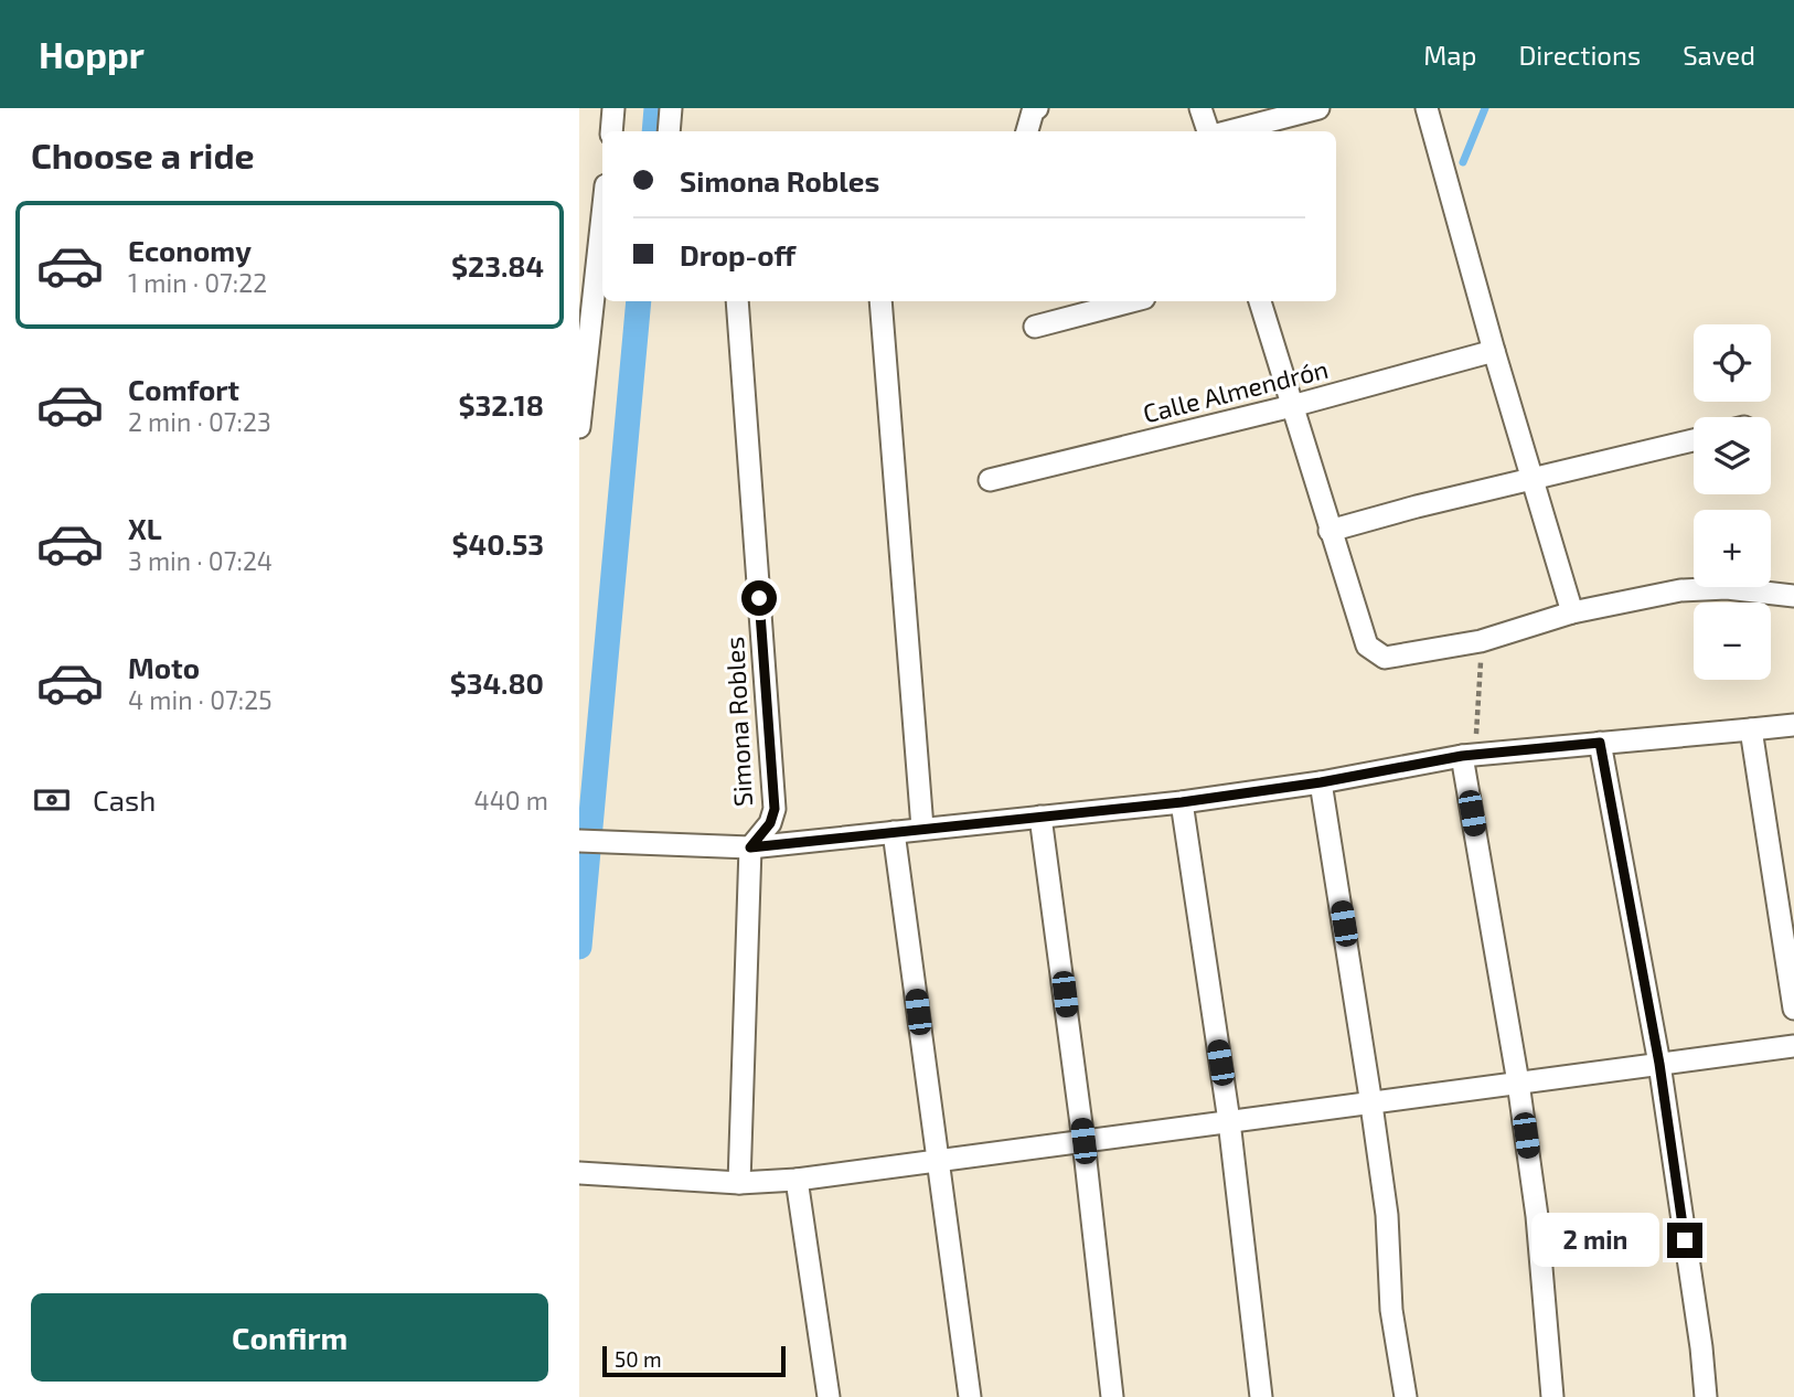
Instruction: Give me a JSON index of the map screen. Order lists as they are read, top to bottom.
{
  "streets": {
    "street": ["Calle Almendrón", "Simona Robles"]
  },
  "scale_bar": "50 m",
  "page": {
    "header": "Hoppr",
    "nav": ["Map", "Directions", "Saved"],
    "heading": "Choose a ride",
    "banner": ["Simona Robles", "Drop-off"],
    "list": [
      {
        "name": "Economy",
        "note": "1 min · 07:22",
        "value": "$23.84"
      },
      {
        "name": "Comfort",
        "note": "2 min · 07:23",
        "value": "$32.18"
      },
      {
        "name": "XL",
        "note": "3 min · 07:24",
        "value": "$40.53"
      },
      {
        "name": "Moto",
        "note": "4 min · 07:25",
        "value": "$34.80"
      }
    ],
    "map_buttons": ["+", "−"],
    "pay": ["Cash", "440 m"],
    "bubble": "2 min",
    "buttons": "Confirm",
    "scale": "50 m"
  }
}
